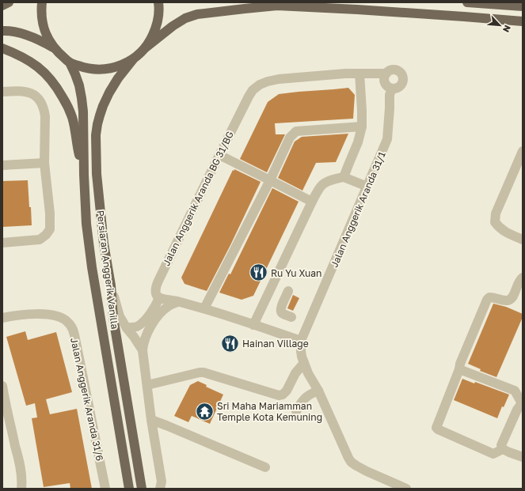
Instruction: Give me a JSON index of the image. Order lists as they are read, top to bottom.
{
  "streets": {
    "main road": ["Persiaran Anggerik Vanilla"],
    "street": ["Jalan Anggerik Aranda BG 31/BG", "Jalan Anggerik Aranda 31/1", "Jalan Anggerik Aranda 31/6"]
  },
  "crossings": [
    ["Jalan Anggerik Aranda BG 31/BG", "Jalan Anggerik Aranda 31/1"]
  ],
  "places": {
    "restaurant": ["Ru Yu Xuan", "Hainan Village"],
    "temple": ["Sri Maha Mariamman Temple Kota Kemuning"]
  },
  "north": "bottom right"
}
